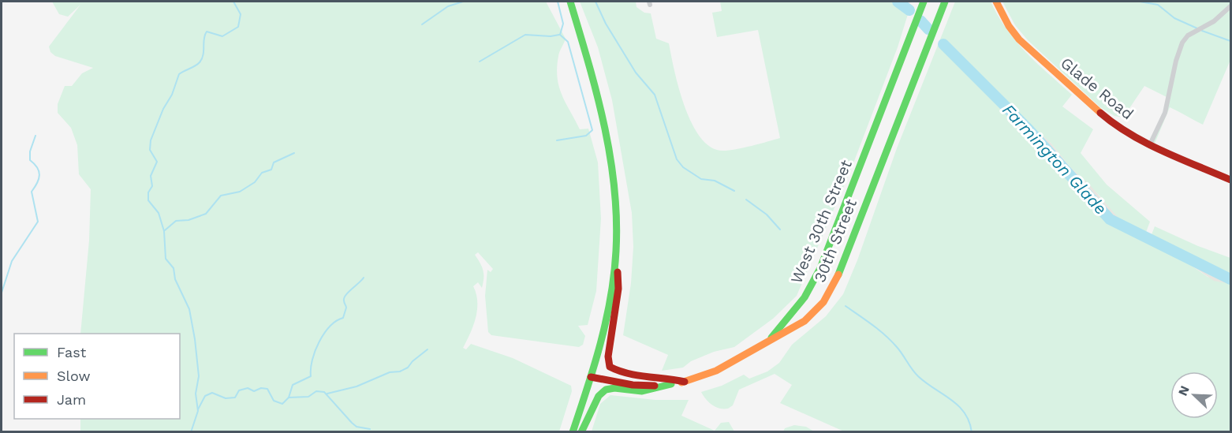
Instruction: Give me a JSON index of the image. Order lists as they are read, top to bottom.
{
  "streets": {
    "main road": ["Glade Road", "West 30th Street", "30th Street"]
  },
  "crossings": [
    ["West 30th Street", "30th Street"]
  ],
  "water": ["Farmington Glade"],
  "legend": ["Fast", "Slow", "Jam"],
  "north": "top left"
}
